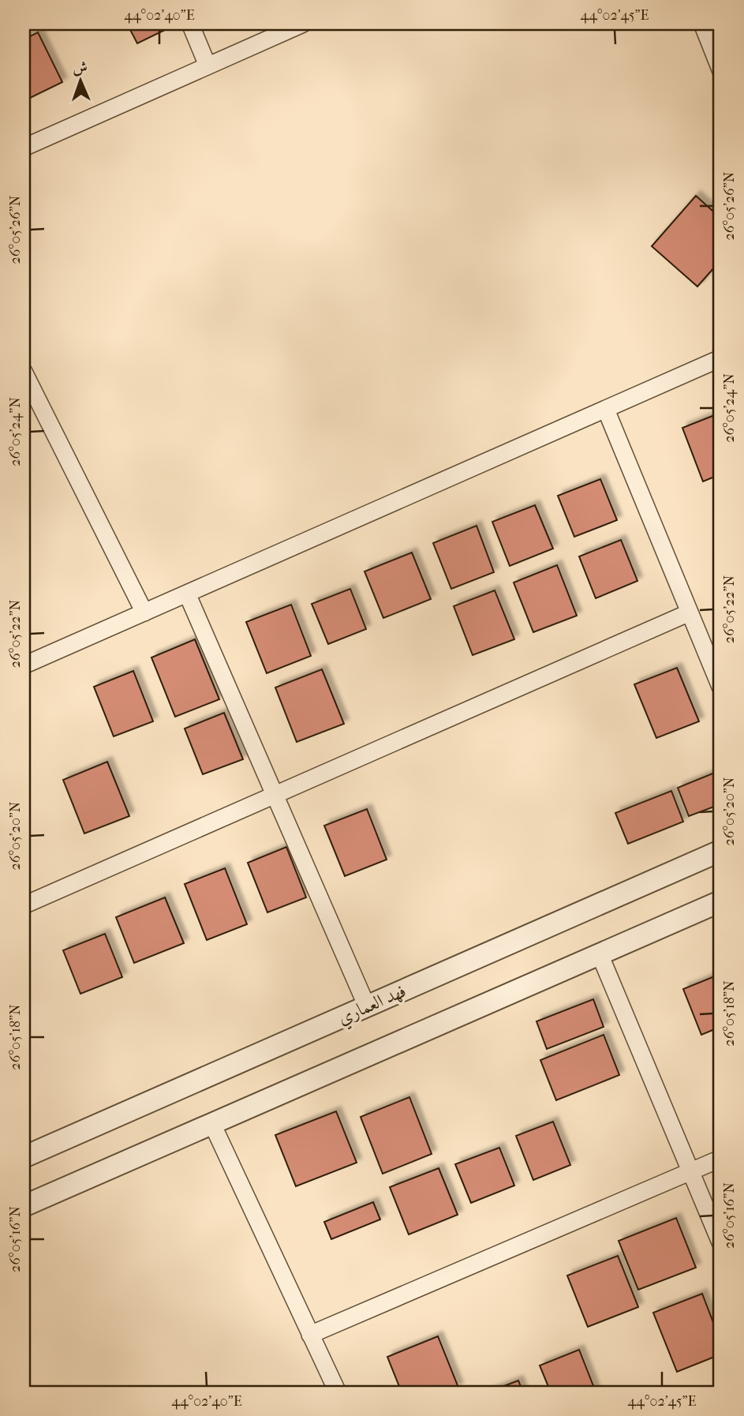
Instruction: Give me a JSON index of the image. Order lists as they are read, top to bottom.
{
  "streets": {
    "street": ["فهد العماري"]
  },
  "north": "top",
  "coordinates": [
    "44°02'40\"E",
    "44°02'45\"E",
    "26°05'26\"N",
    "26°05'24\"N",
    "26°05'22\"N",
    "26°05'20\"N",
    "26°05'18\"N",
    "26°05'16\"N"
  ]
}
